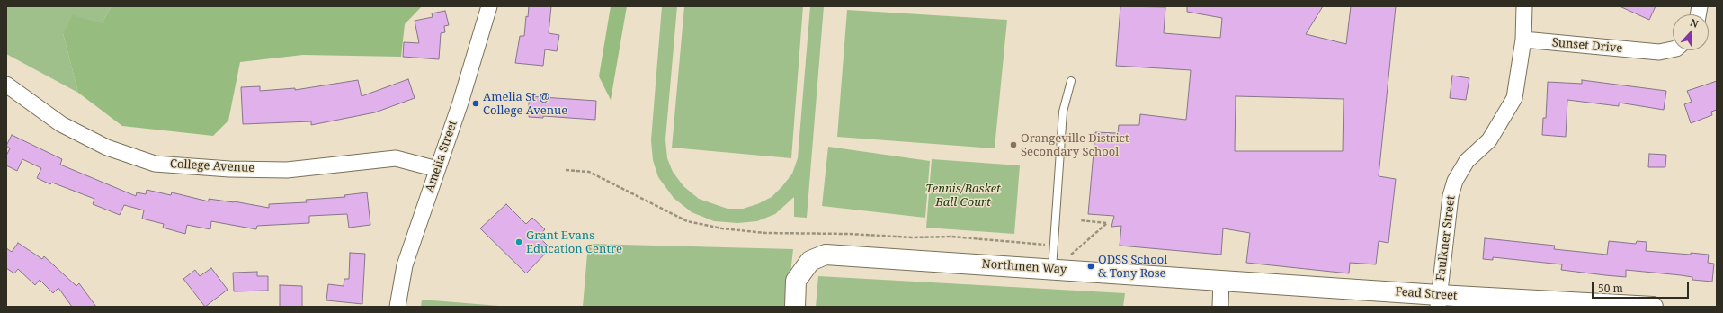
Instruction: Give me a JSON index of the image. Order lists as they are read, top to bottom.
{
  "streets": {
    "street": [
      "Sunset Drive",
      "Amelia Street",
      "College Avenue",
      "Faulkner Street",
      "Northmen Way",
      "Fead Street"
    ]
  },
  "crossings": [
    ["Sunset Drive", "Faulkner Street"],
    ["Amelia Street", "College Avenue"],
    ["Faulkner Street", "Fead Street"],
    ["Northmen Way", "Fead Street"]
  ],
  "parks": ["Tennis/Basket Ball Court"],
  "places": [
    "Amelia St @ College Avenue",
    "Orangeville District Secondary School",
    "Grant Evans Education Centre",
    "ODSS School & Tony Rose"
  ],
  "scale_bar": "50 m",
  "north": "top"
}
